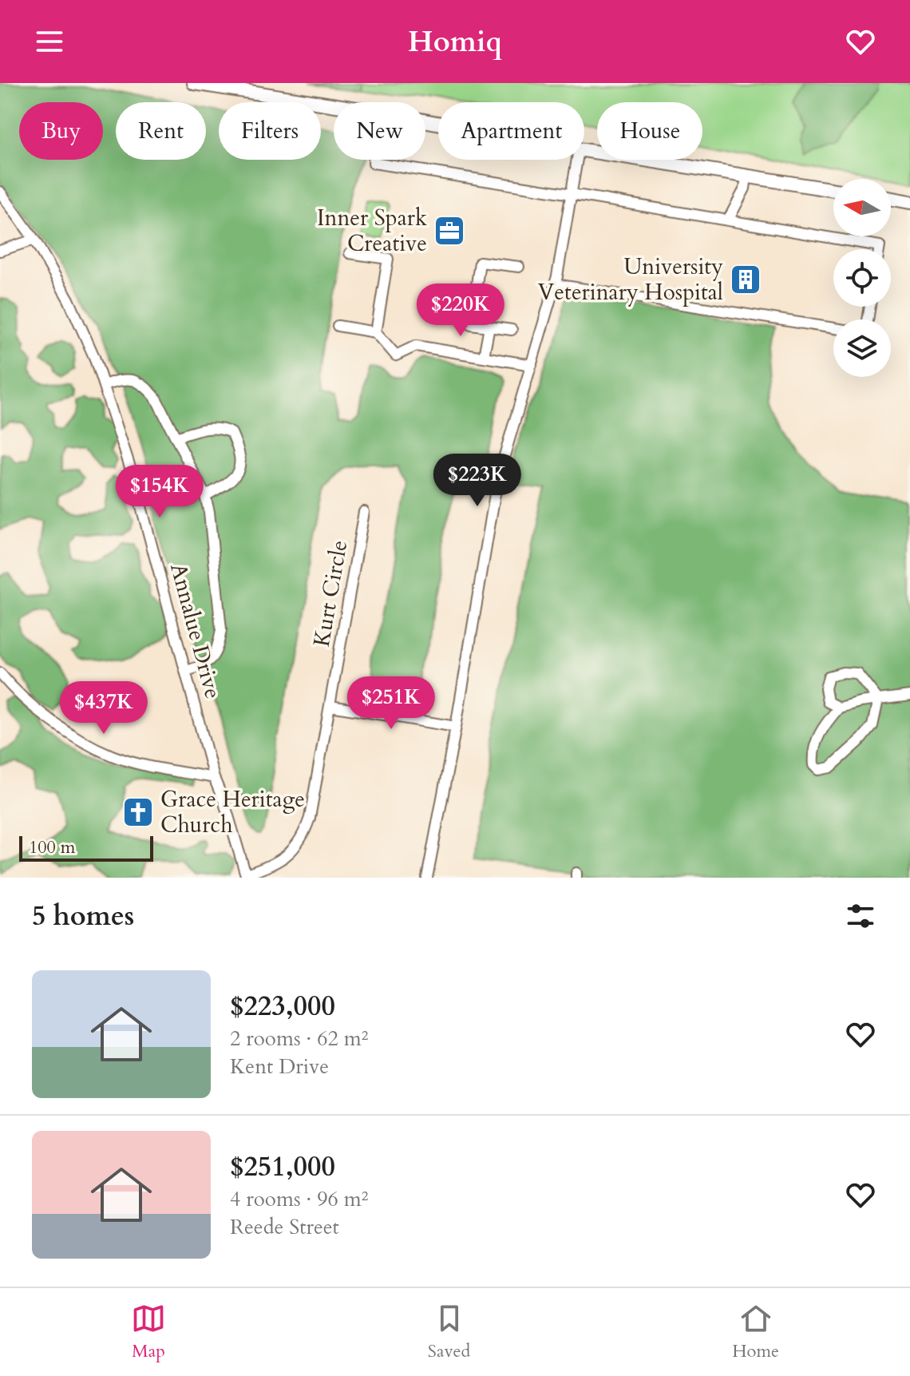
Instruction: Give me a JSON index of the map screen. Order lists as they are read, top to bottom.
{
  "streets": {
    "street": ["Kurt Circle", "Annalue Drive"]
  },
  "crossings": [
    ["Kurt Circle", "Annalue Drive"]
  ],
  "places": {
    "office": ["Inner Spark Creative"],
    "building": ["University Veterinary Hospital"],
    "church": ["Grace Heritage Church"]
  },
  "scale_bar": "100 m",
  "north": "left",
  "page": {
    "header": "Homiq",
    "chip": [
      "Buy",
      "Rent",
      "Filters",
      "New",
      "Apartment",
      "House"
    ],
    "price": [
      "$220K",
      "$223K",
      "$154K",
      "$251K",
      "$437K"
    ],
    "scale": "100 m",
    "heading": "5 homes",
    "list": [
      {
        "name": "$223,000",
        "note": "2 rooms · 62 m² · Kent Drive"
      },
      {
        "name": "$251,000",
        "note": "4 rooms · 96 m² · Reede Street"
      }
    ],
    "tabs": ["Map", "Saved", "Home"]
  }
}
